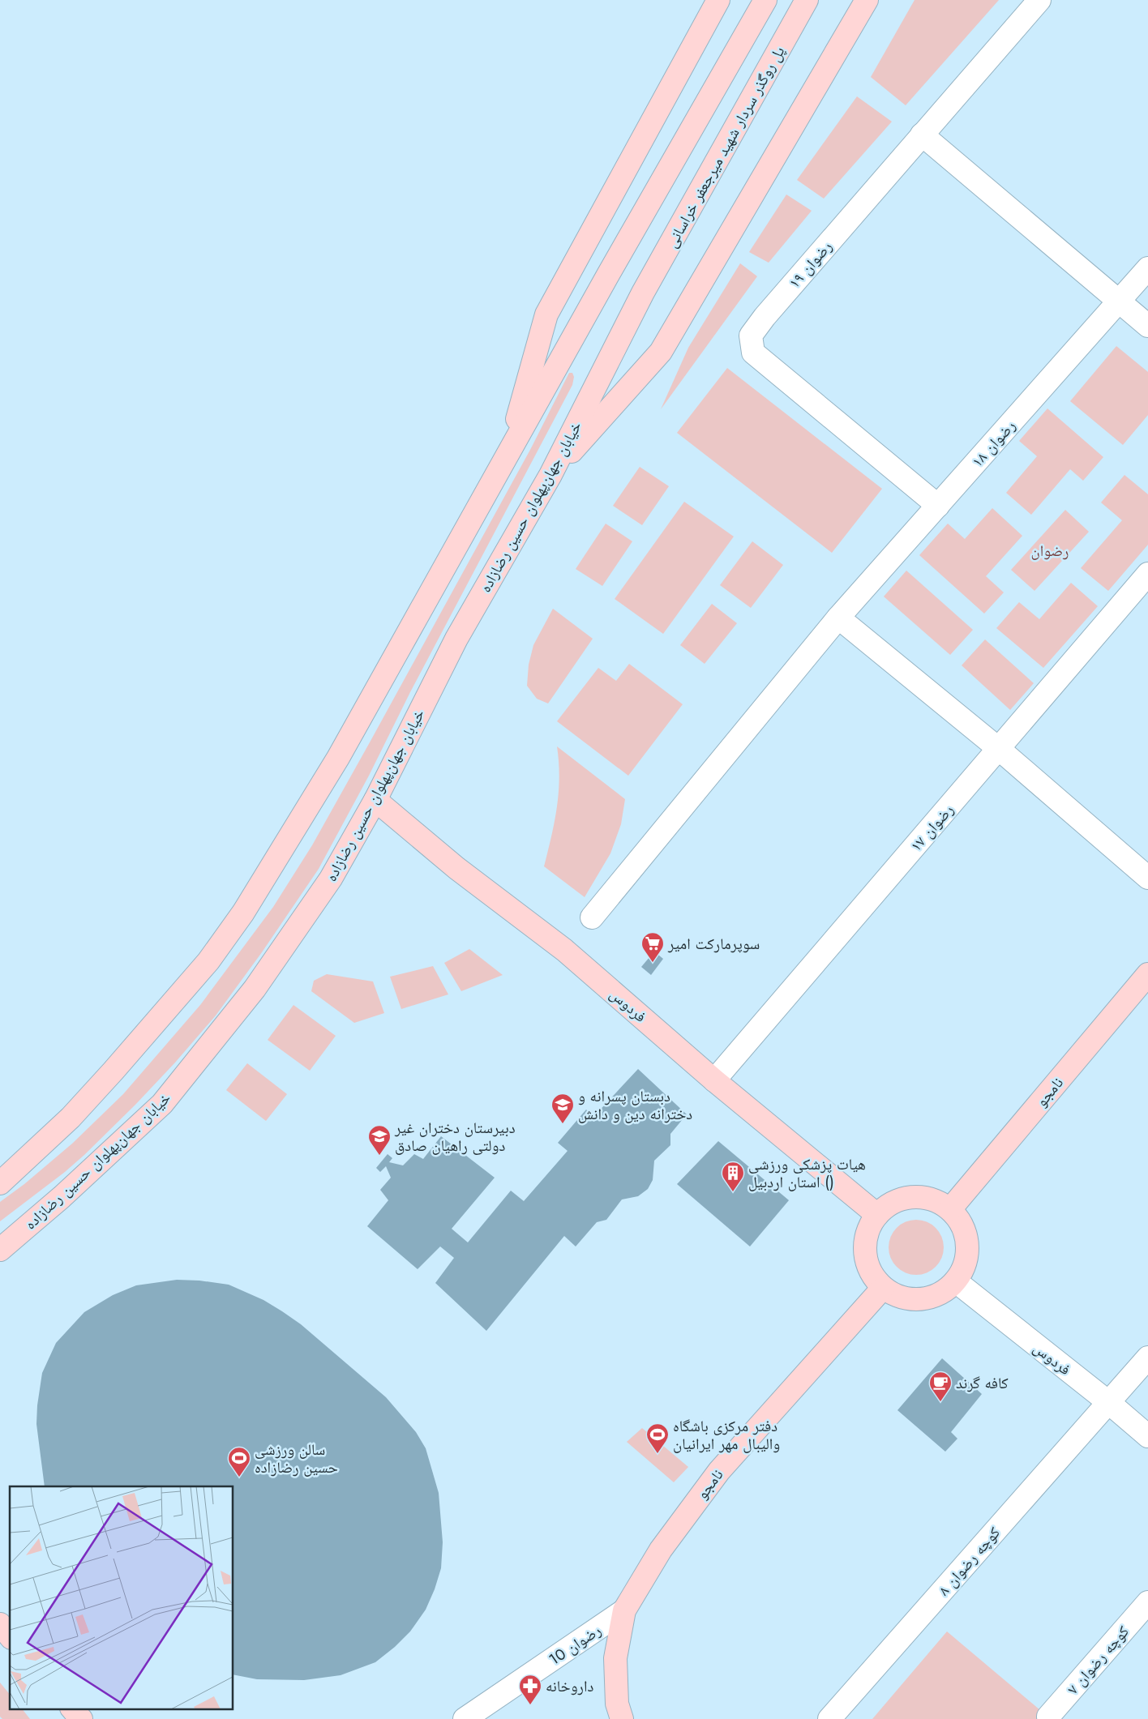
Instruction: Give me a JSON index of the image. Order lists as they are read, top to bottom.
{
  "streets": {
    "main road": [
      "پل روگذر سردار شهید میرجعفر خراسانی",
      "خیابان جهان‌پهلوان حسین رضا‌زاده",
      "فردوس",
      "نامجو"
    ],
    "street": [
      "رضوان ۱۹",
      "رضوان ۱۸",
      "رضوان ۱۷",
      "کوچه رضوان ۸",
      "رضوان 10",
      "کوچه رضوان ۷"
    ]
  },
  "crossings": [
    ["پل روگذر سردار شهید میرجعفر خراسانی", "خیابان جهان‌پهلوان حسین رضا‌زاده"],
    ["رضوان ۱۹", "رضوان ۱۸"],
    ["خیابان جهان‌پهلوان حسین رضا‌زاده", "فردوس"],
    ["رضوان ۱۷", "فردوس"],
    ["فردوس", "نامجو"],
    ["فردوس", "کوچه رضوان ۸"],
    ["نامجو", "رضوان 10"]
  ],
  "parks": ["رضوان"],
  "places": {
    "supermarket": ["سوپرمارکت امیر"],
    "school or university": ["دبستان پسرانه و دخترانه دین و دانش", "دبیرستان دختران غیر دولتی راهیان صادق"],
    "building": ["هیات پزشکی ورزشی استان اردبیل ()"],
    "cafe": ["کافه گرند"],
    "sports": ["دفتر مرکزی باشگاه والیبال مهر ایرانیان", "سالن ورزشی حسین رضا‌زاده"],
    "pharmacy": ["داروخانه"]
  }
}
